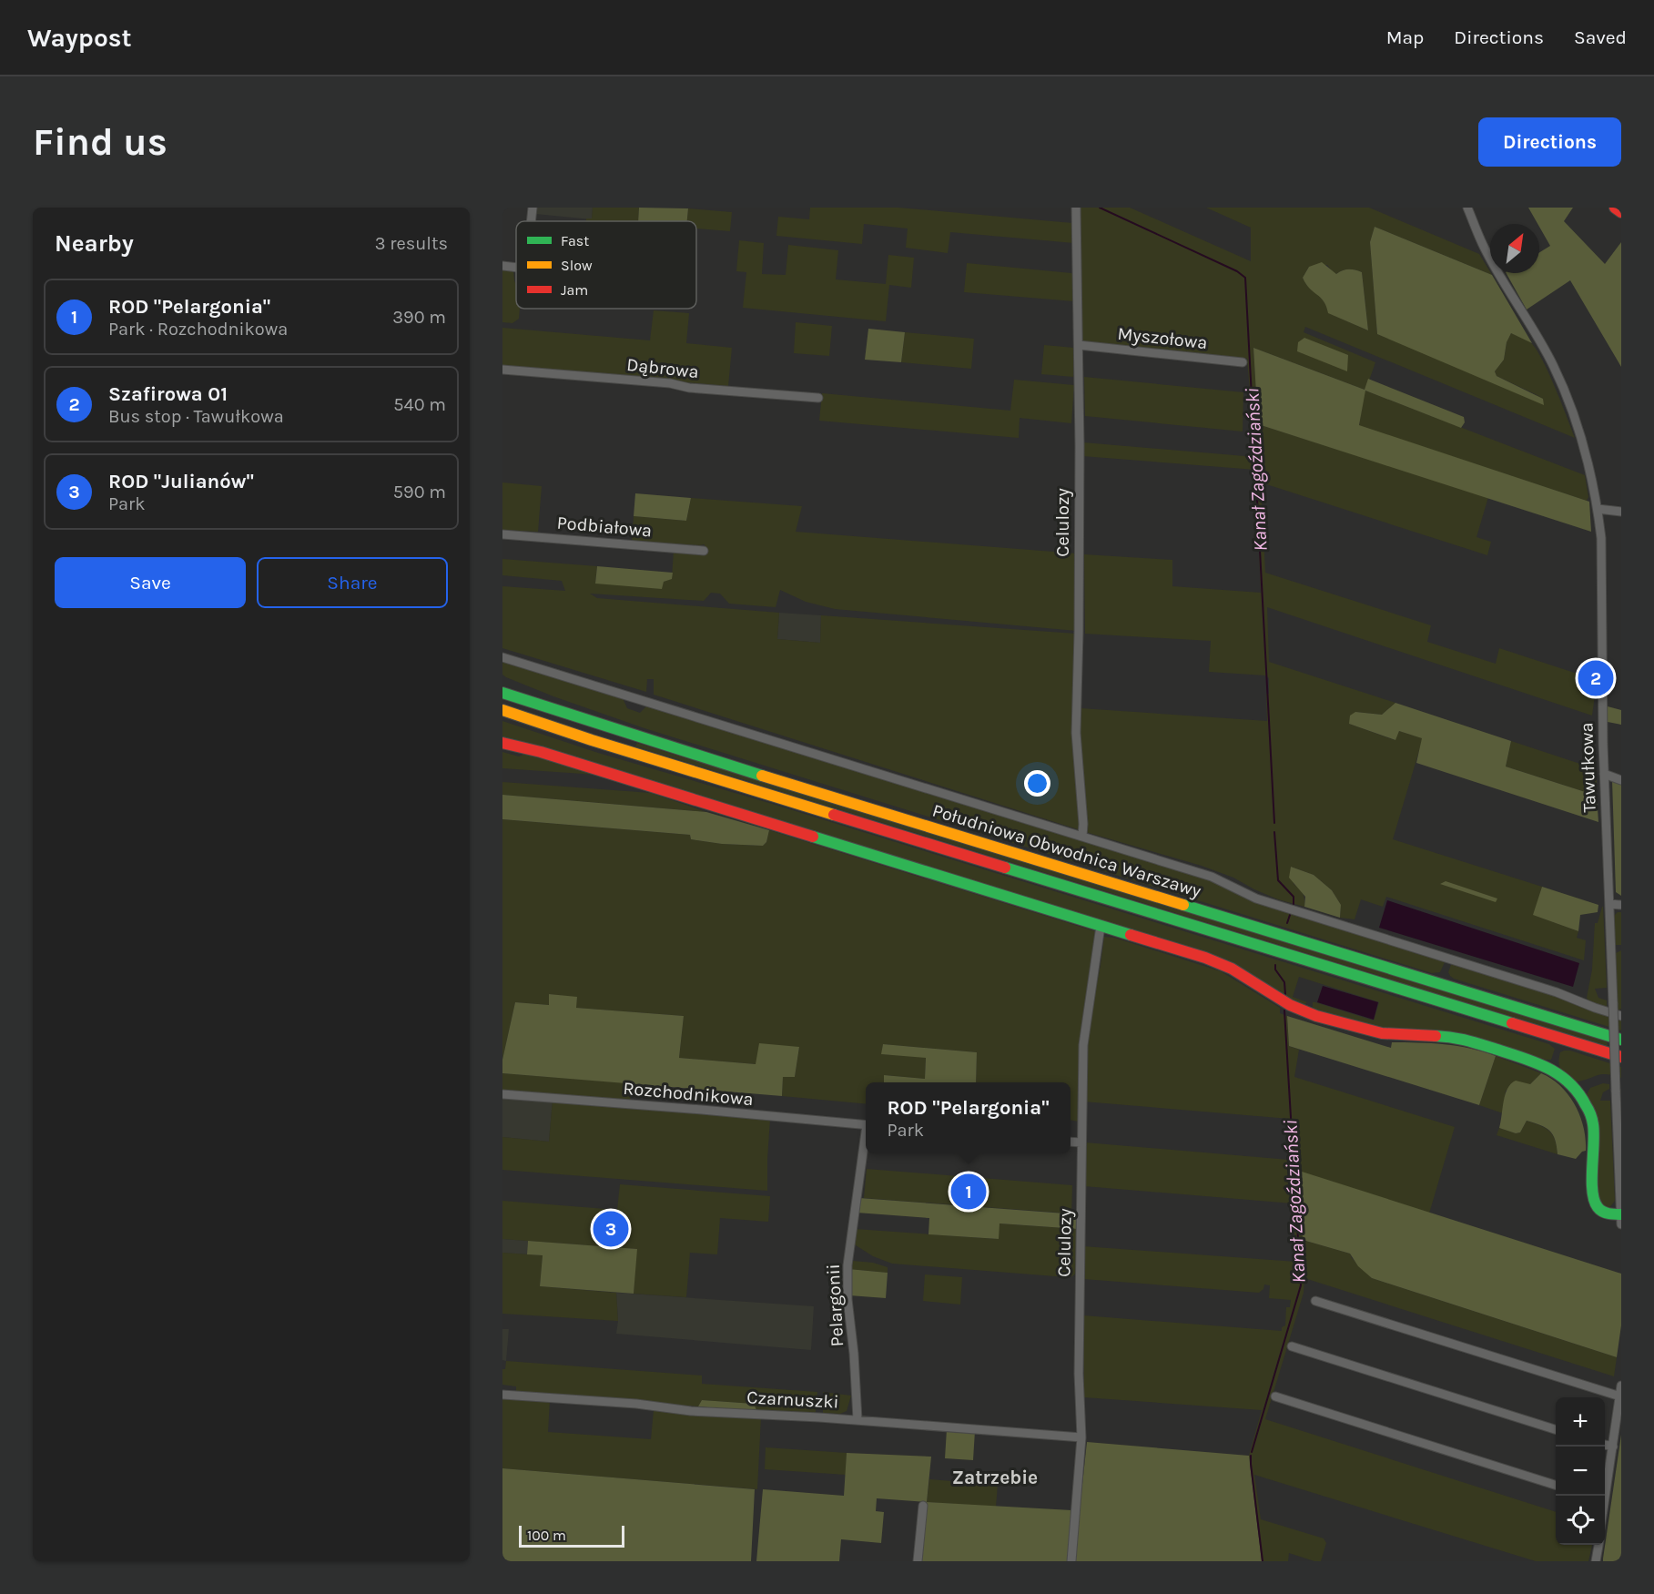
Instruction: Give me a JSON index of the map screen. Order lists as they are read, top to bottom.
{
  "streets": {
    "main road": ["Południowa Obwodnica Warszawy"],
    "street": [
      "Myszołowa",
      "Dąbrowa",
      "Celulozy",
      "Podbiałowa",
      "Tawułkowa",
      "Rozchodnikowa",
      "Pelargonii",
      "Czarnuszki"
    ]
  },
  "crossings": [
    ["Myszołowa", "Celulozy"],
    ["Celulozy", "Czarnuszki"],
    ["Pelargonii", "Czarnuszki"]
  ],
  "districts": ["Zatrzebie"],
  "water": ["Kanał Zagoździański"],
  "legend": ["Fast", "Slow", "Jam"],
  "scale_bar": "100 m",
  "north": "top right",
  "page": {
    "header": "Waypost",
    "nav": ["Map", "Directions", "Saved"],
    "buttons": [
      "Directions",
      ["Save", "Share"]
    ],
    "title": "Find us",
    "heading": ["Nearby", "3 results"],
    "list": [
      {
        "mark": "1",
        "name": "ROD \"Pelargonia\"",
        "note": "Park · Rozchodnikowa",
        "value": "390 m"
      },
      {
        "mark": "2",
        "name": "Szafirowa 01",
        "note": "Bus stop · Tawułkowa",
        "value": "540 m"
      },
      {
        "mark": "3",
        "name": "ROD \"Julianów\"",
        "note": "Park",
        "value": "590 m"
      }
    ],
    "pins": ["2", "1", "3"],
    "popup": ["ROD \"Pelargonia\"", "Park"],
    "map_buttons": ["+", "−"],
    "scale": "100 m"
  }
}
